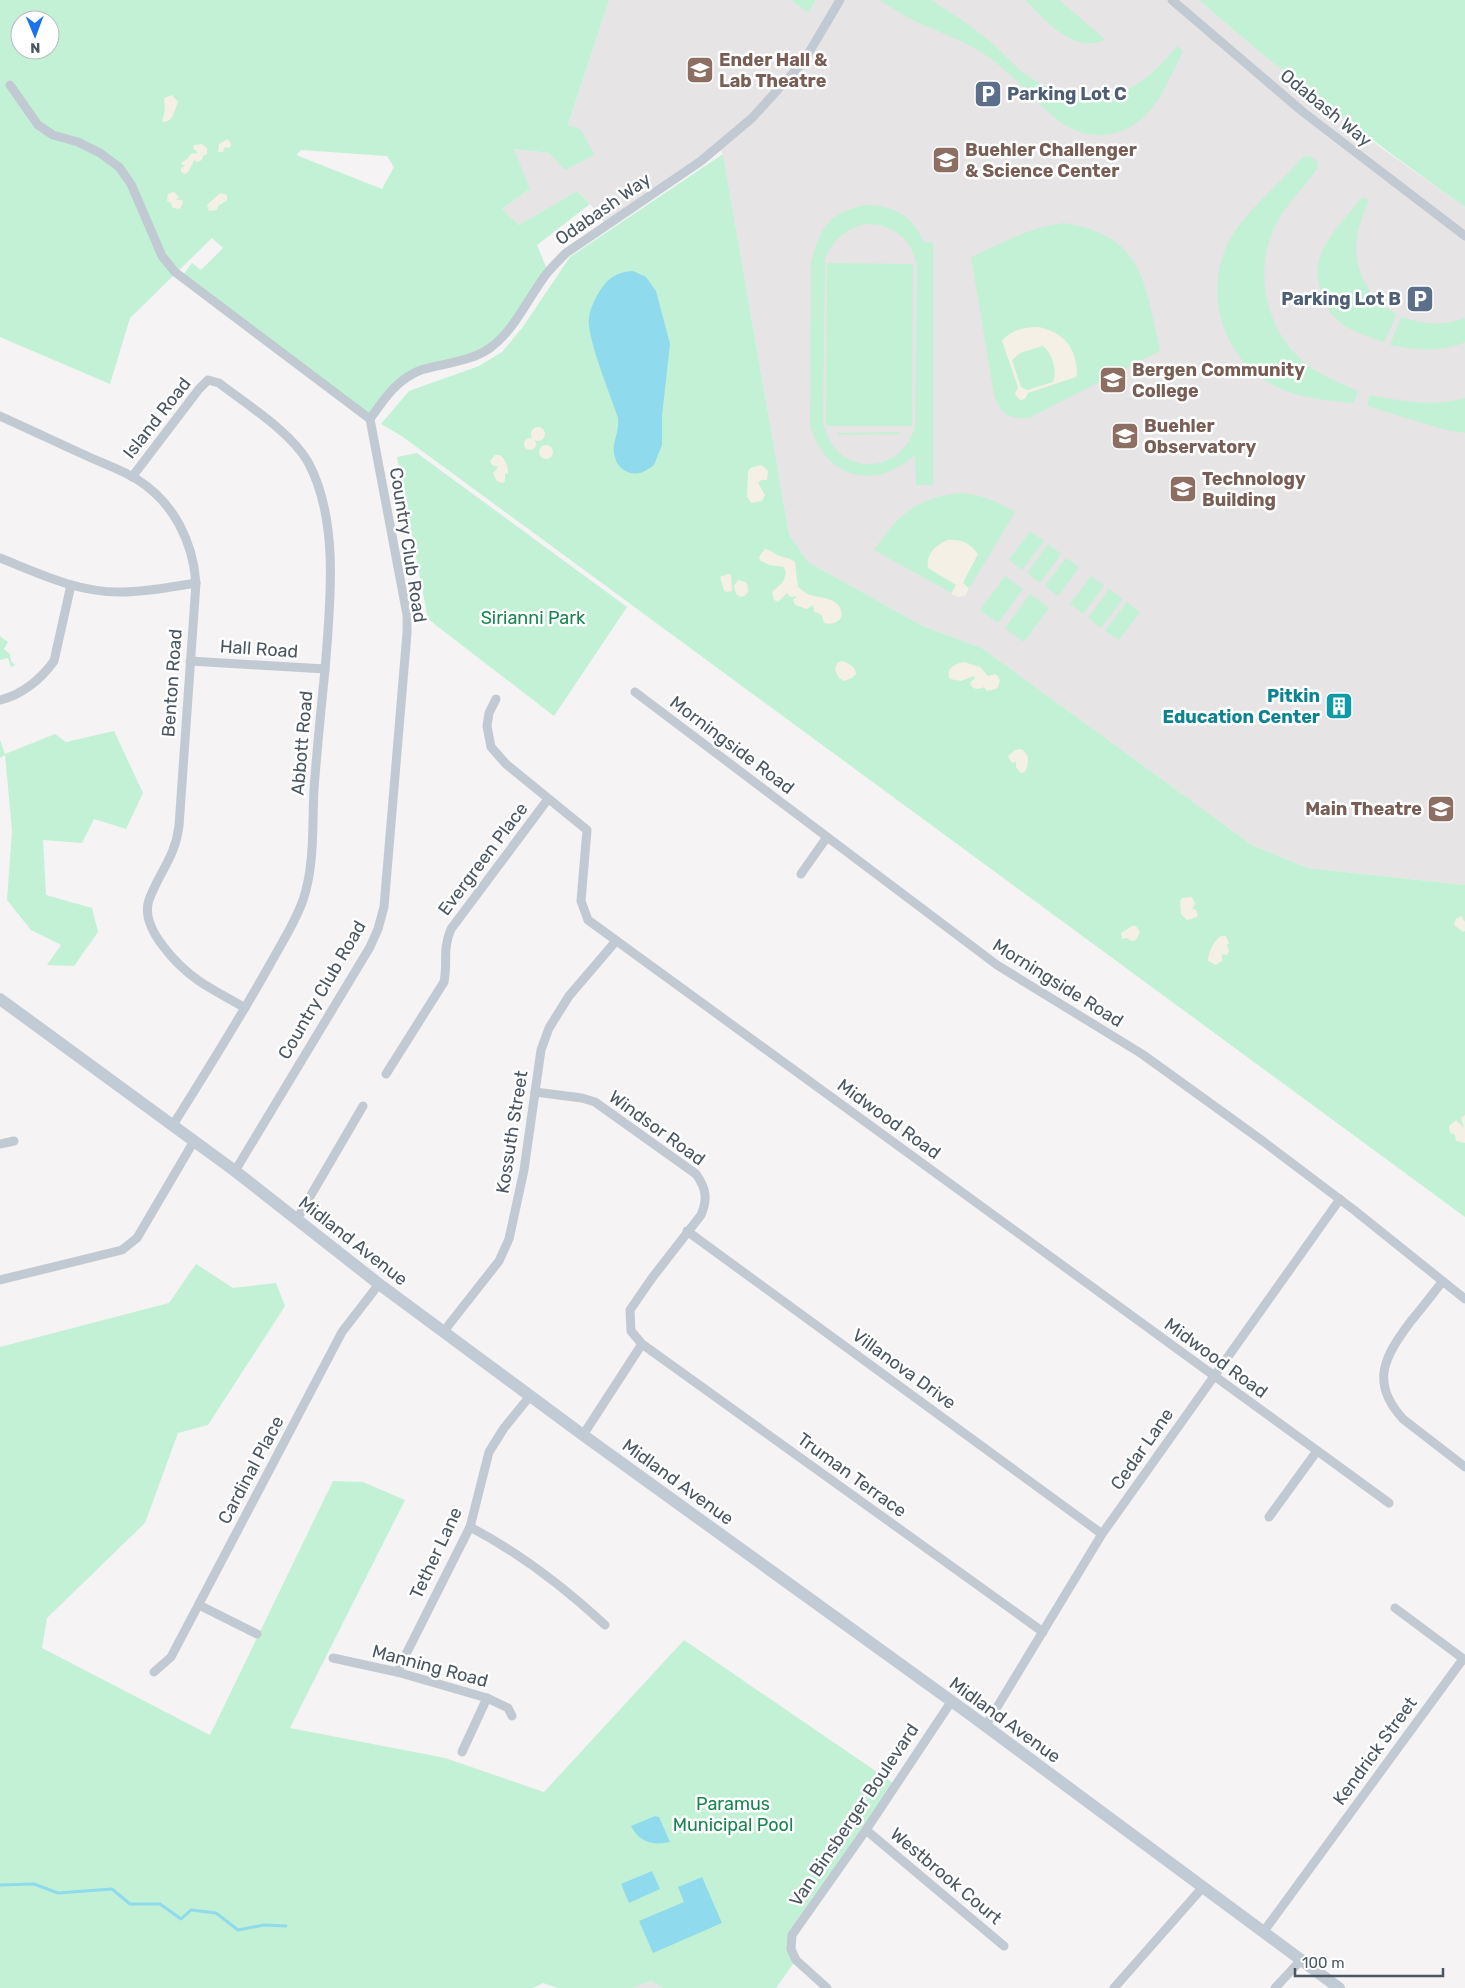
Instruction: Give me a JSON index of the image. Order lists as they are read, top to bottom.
{
  "streets": {
    "street": [
      "Odabash Way",
      "Island Road",
      "Country Club Road",
      "Hall Road",
      "Benton Road",
      "Abbott Road",
      "Morningside Road",
      "Evergreen Place",
      "Midwood Road",
      "Windsor Road",
      "Kossuth Street",
      "Midland Avenue",
      "Villanova Drive",
      "Cedar Lane",
      "Cardinal Place",
      "Truman Terrace",
      "Tether Lane",
      "Manning Road",
      "Kendrick Street",
      "Van Binsberger Boulevard",
      "Westbrook Court"
    ]
  },
  "crossings": [
    ["Odabash Way", "Country Club Road"],
    ["Island Road", "Benton Road"],
    ["Island Road", "Abbott Road"],
    ["Country Club Road", "Midland Avenue"],
    ["Hall Road", "Benton Road"],
    ["Hall Road", "Abbott Road"],
    ["Benton Road", "Abbott Road"],
    ["Abbott Road", "Midland Avenue"],
    ["Morningside Road", "Cedar Lane"],
    ["Evergreen Place", "Midwood Road"],
    ["Midwood Road", "Kossuth Street"],
    ["Midwood Road", "Cedar Lane"],
    ["Windsor Road", "Kossuth Street"],
    ["Windsor Road", "Villanova Drive"],
    ["Windsor Road", "Truman Terrace"],
    ["Kossuth Street", "Midland Avenue"],
    ["Midland Avenue", "Cedar Lane"],
    ["Midland Avenue", "Cardinal Place"],
    ["Midland Avenue", "Tether Lane"],
    ["Midland Avenue", "Kendrick Street"],
    ["Midland Avenue", "Van Binsberger Boulevard"],
    ["Villanova Drive", "Cedar Lane"],
    ["Cedar Lane", "Truman Terrace"],
    ["Tether Lane", "Manning Road"],
    ["Van Binsberger Boulevard", "Westbrook Court"]
  ],
  "parks": ["Sirianni Park", "Paramus Municipal Pool"],
  "places": {
    "school or university": [
      "Ender Hall & Lab Theatre",
      "Buehler Challenger & Science Center",
      "Bergen Community College",
      "Buehler Observatory",
      "Technology Building",
      "Main Theatre"
    ],
    "parking": ["Parking Lot C", "Parking Lot B"],
    "building": ["Pitkin Education Center"]
  },
  "scale_bar": "100 m",
  "north": "bottom"
}
